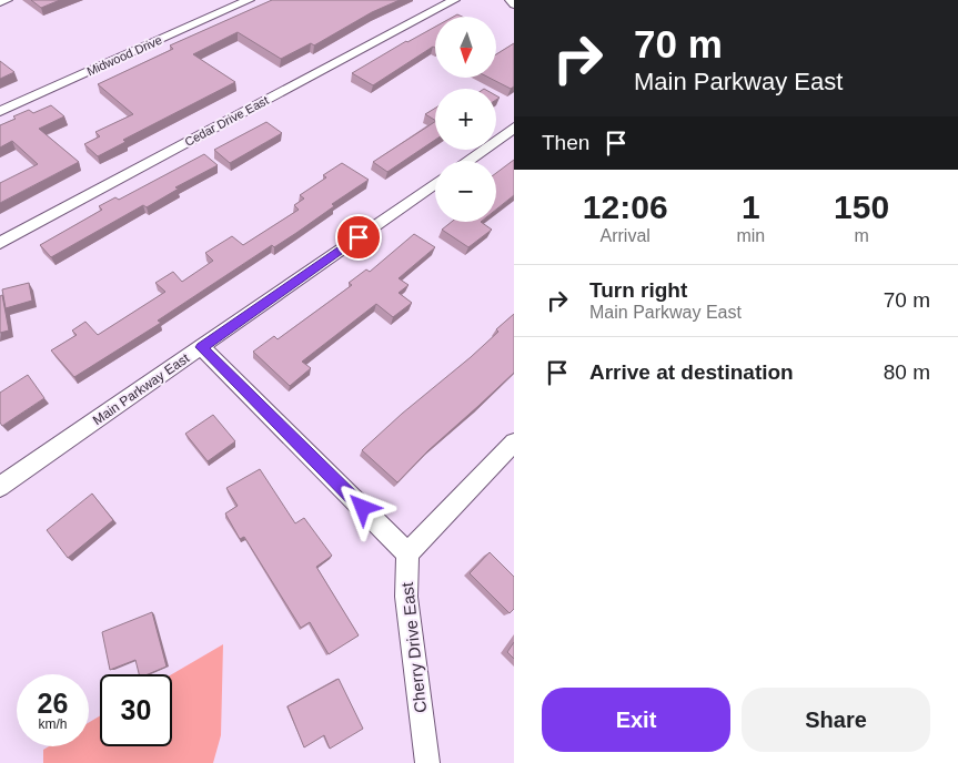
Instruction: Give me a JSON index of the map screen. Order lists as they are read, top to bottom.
{
  "streets": {
    "street": [
      "Midwood Drive",
      "Cedar Drive East",
      "Main Parkway East",
      "Cherry Drive East"
    ]
  },
  "north": "bottom",
  "page": {
    "turn": ["70 m", "Main Parkway East"],
    "map_buttons": ["+", "−"],
    "then": "Then",
    "eta": [
      "12:06",
      "Arrival",
      "1",
      "min",
      "150",
      "m"
    ],
    "list": [
      {
        "name": "Turn right",
        "note": "Main Parkway East",
        "value": "70 m"
      },
      {
        "name": "Arrive at destination",
        "value": "80 m"
      }
    ],
    "speed": "26 km/h",
    "limit": "30",
    "buttons": ["Exit", "Share"]
  }
}
